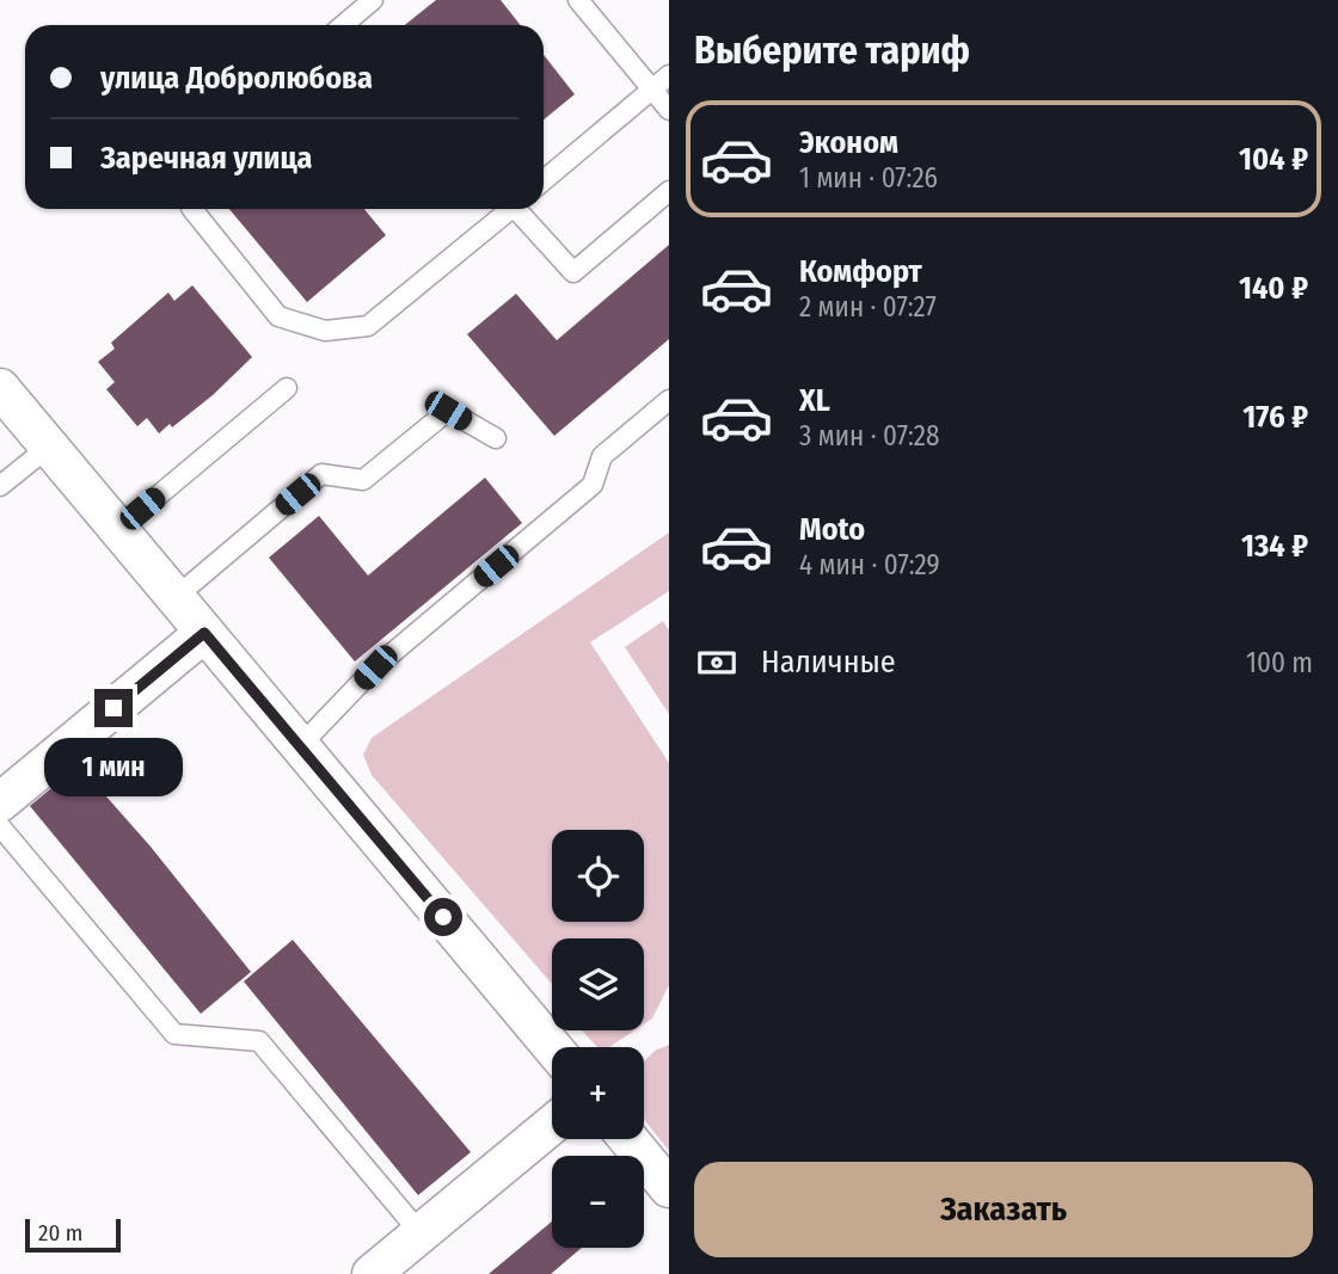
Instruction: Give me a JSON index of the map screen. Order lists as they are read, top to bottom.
{
  "scale_bar": "20 m",
  "page": {
    "heading": "Выберите тариф",
    "banner": ["улица Добролюбова", "Заречная улица"],
    "list": [
      {
        "name": "Эконом",
        "note": "1 мин · 07:26",
        "value": "104 ₽"
      },
      {
        "name": "Комфорт",
        "note": "2 мин · 07:27",
        "value": "140 ₽"
      },
      {
        "name": "XL",
        "note": "3 мин · 07:28",
        "value": "176 ₽"
      },
      {
        "name": "Moto",
        "note": "4 мин · 07:29",
        "value": "134 ₽"
      }
    ],
    "pay": ["Наличные", "100 m"],
    "bubble": "1 мин",
    "map_buttons": ["+", "−"],
    "buttons": "Заказать",
    "scale": "20 m"
  }
}
